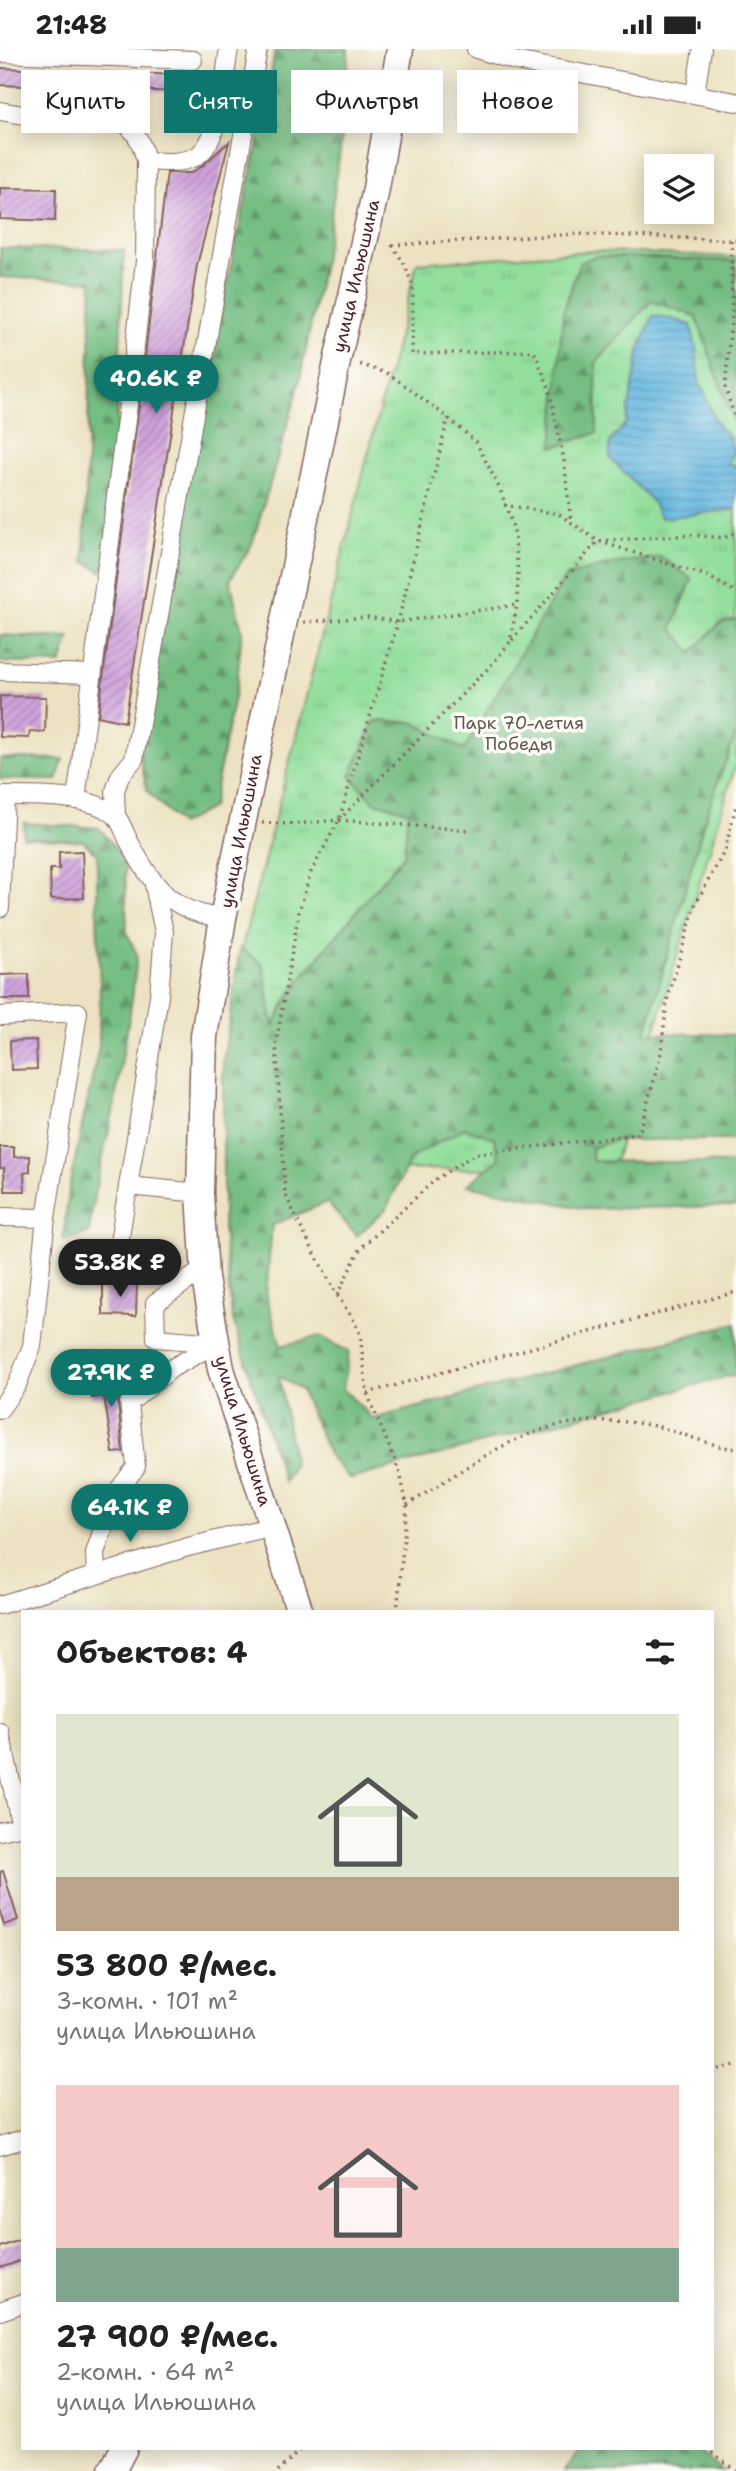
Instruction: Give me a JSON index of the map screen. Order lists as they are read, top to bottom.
{
  "streets": {
    "highway": ["улица Ильюшина"]
  },
  "parks": ["Парк 70-летия Победы"],
  "page": {
    "status": "21:48",
    "chip": [
      "Купить",
      "Снять",
      "Фильтры",
      "Новое"
    ],
    "price": [
      "40.6K ₽",
      "53.8K ₽",
      "27.9K ₽",
      "64.1K ₽"
    ],
    "heading": "Объектов: 4",
    "list": [
      {
        "name": "53 800 ₽/мес.",
        "note": "3-комн. · 101 m² · улица Ильюшина"
      },
      {
        "name": "27 900 ₽/мес.",
        "note": "2-комн. · 64 m² · улица Ильюшина"
      }
    ]
  }
}
